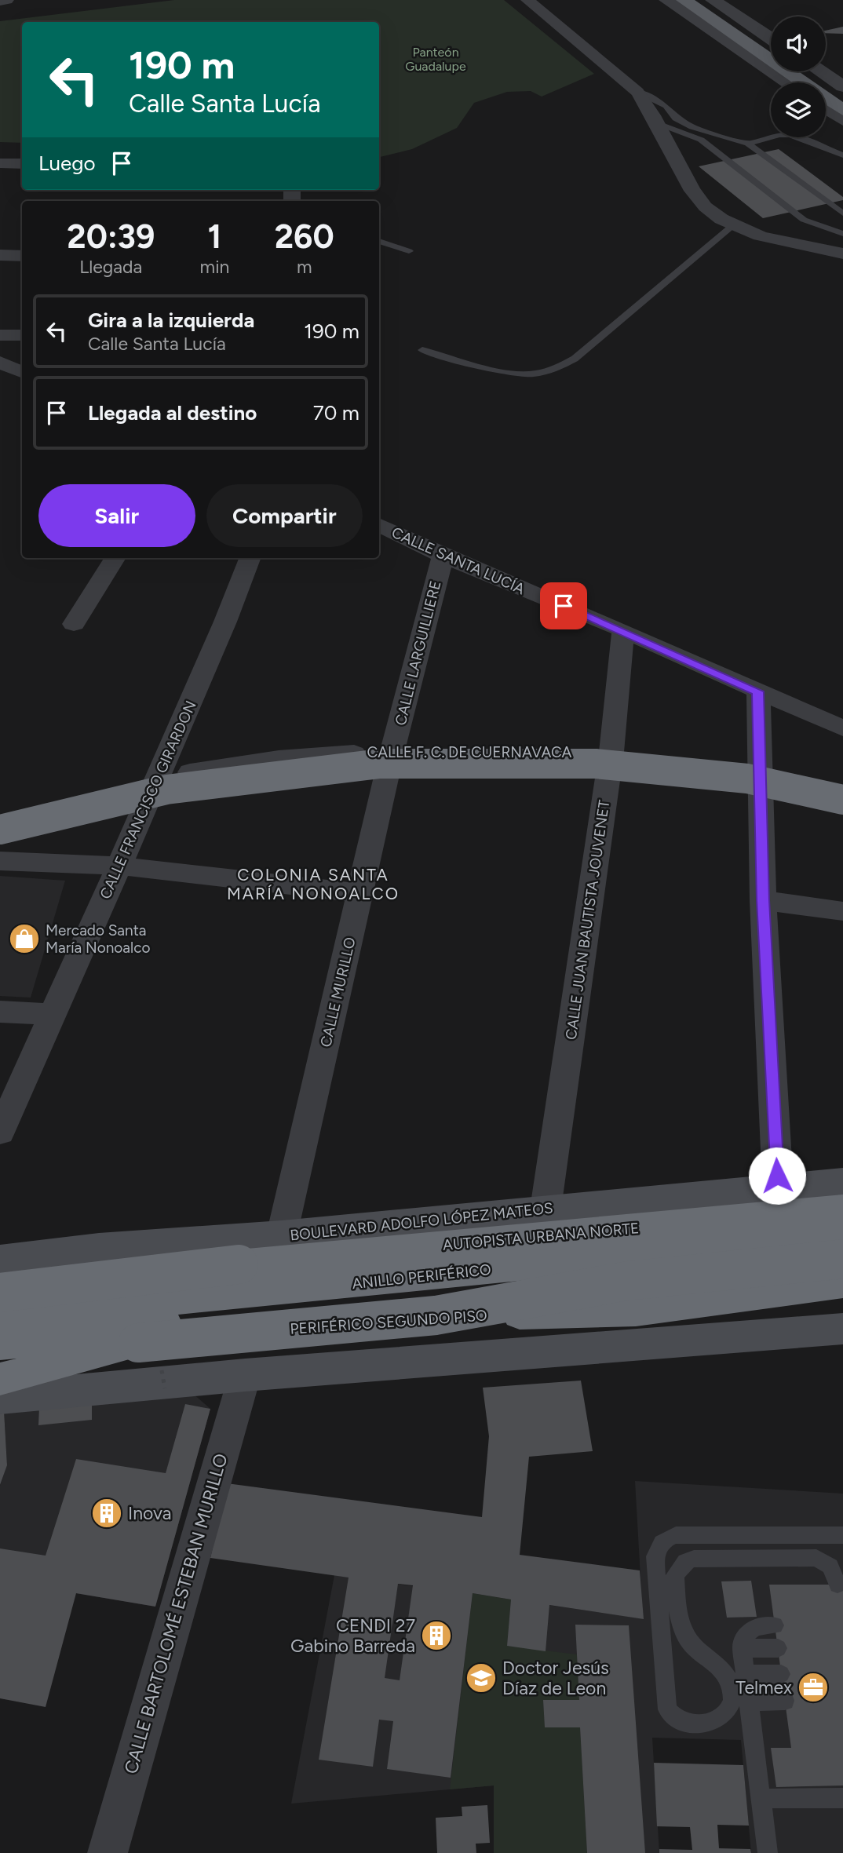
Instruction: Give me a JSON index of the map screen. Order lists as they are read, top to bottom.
{
  "streets": {
    "highway": ["AUTOPISTA URBANA NORTE", "ANILLO PERIFÉRICO", "PERIFÉRICO SEGUNDO PISO"],
    "main road": ["BOULEVARD ADOLFO LÓPEZ MATEOS"],
    "street": [
      "CALLE SANTA LUCÍA",
      "CALLE LARGUILLIERE",
      "CALLE F. C. DE CUERNAVACA",
      "CALLE FRANCISCO GIRARDON",
      "CALLE JUAN BAUTISTA JOUVENET",
      "CALLE MURILLO",
      "CALLE BARTOLOMÉ ESTEBAN MURILLO"
    ]
  },
  "crossings": [
    ["CALLE SANTA LUCÍA", "CALLE LARGUILLIERE"],
    ["CALLE SANTA LUCÍA", "CALLE JUAN BAUTISTA JOUVENET"],
    ["CALLE LARGUILLIERE", "CALLE F. C. DE CUERNAVACA"],
    ["CALLE LARGUILLIERE", "CALLE MURILLO"],
    ["CALLE F. C. DE CUERNAVACA", "CALLE FRANCISCO GIRARDON"],
    ["CALLE F. C. DE CUERNAVACA", "CALLE JUAN BAUTISTA JOUVENET"],
    ["CALLE F. C. DE CUERNAVACA", "CALLE MURILLO"],
    ["CALLE JUAN BAUTISTA JOUVENET", "BOULEVARD ADOLFO LÓPEZ MATEOS"],
    ["CALLE MURILLO", "BOULEVARD ADOLFO LÓPEZ MATEOS"]
  ],
  "districts": ["COLONIA SANTA MARÍA NONOALCO"],
  "parks": ["Panteón Guadalupe"],
  "places": {
    "shop": ["Mercado Santa María Nonoalco"],
    "building": ["Inova", "CENDI 27 Gabino Barreda"],
    "school or university": ["Doctor Jesús Díaz de Leon"],
    "office": ["Telmex"]
  },
  "page": {
    "turn": ["190 m", "Calle Santa Lucía"],
    "then": "Luego",
    "eta": [
      "20:39",
      "Llegada",
      "1",
      "min",
      "260",
      "m"
    ],
    "list": [
      {
        "name": "Gira a la izquierda",
        "note": "Calle Santa Lucía",
        "value": "190 m"
      },
      {
        "name": "Llegada al destino",
        "value": "70 m"
      }
    ],
    "buttons": ["Salir", "Compartir"]
  }
}
